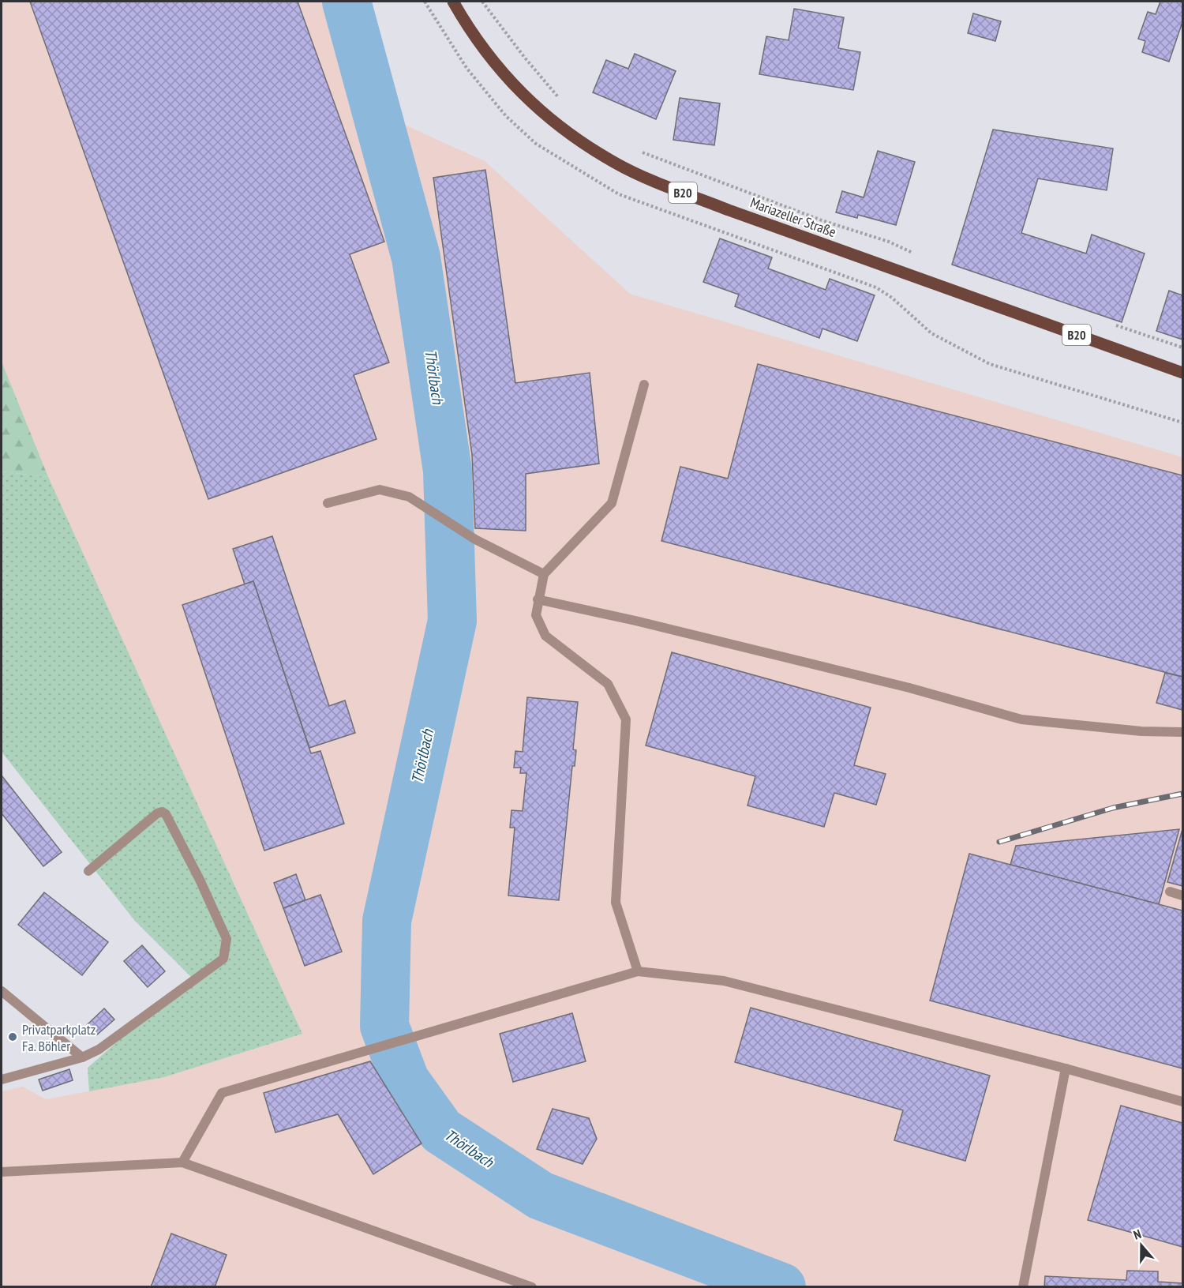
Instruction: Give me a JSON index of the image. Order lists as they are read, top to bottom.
{
  "streets": {
    "main road": ["B20", "Mariazeller Straße"]
  },
  "water": ["Thörlbach"],
  "places": ["Privatparkplatz Fa. Böhler"],
  "north": "top"
}
